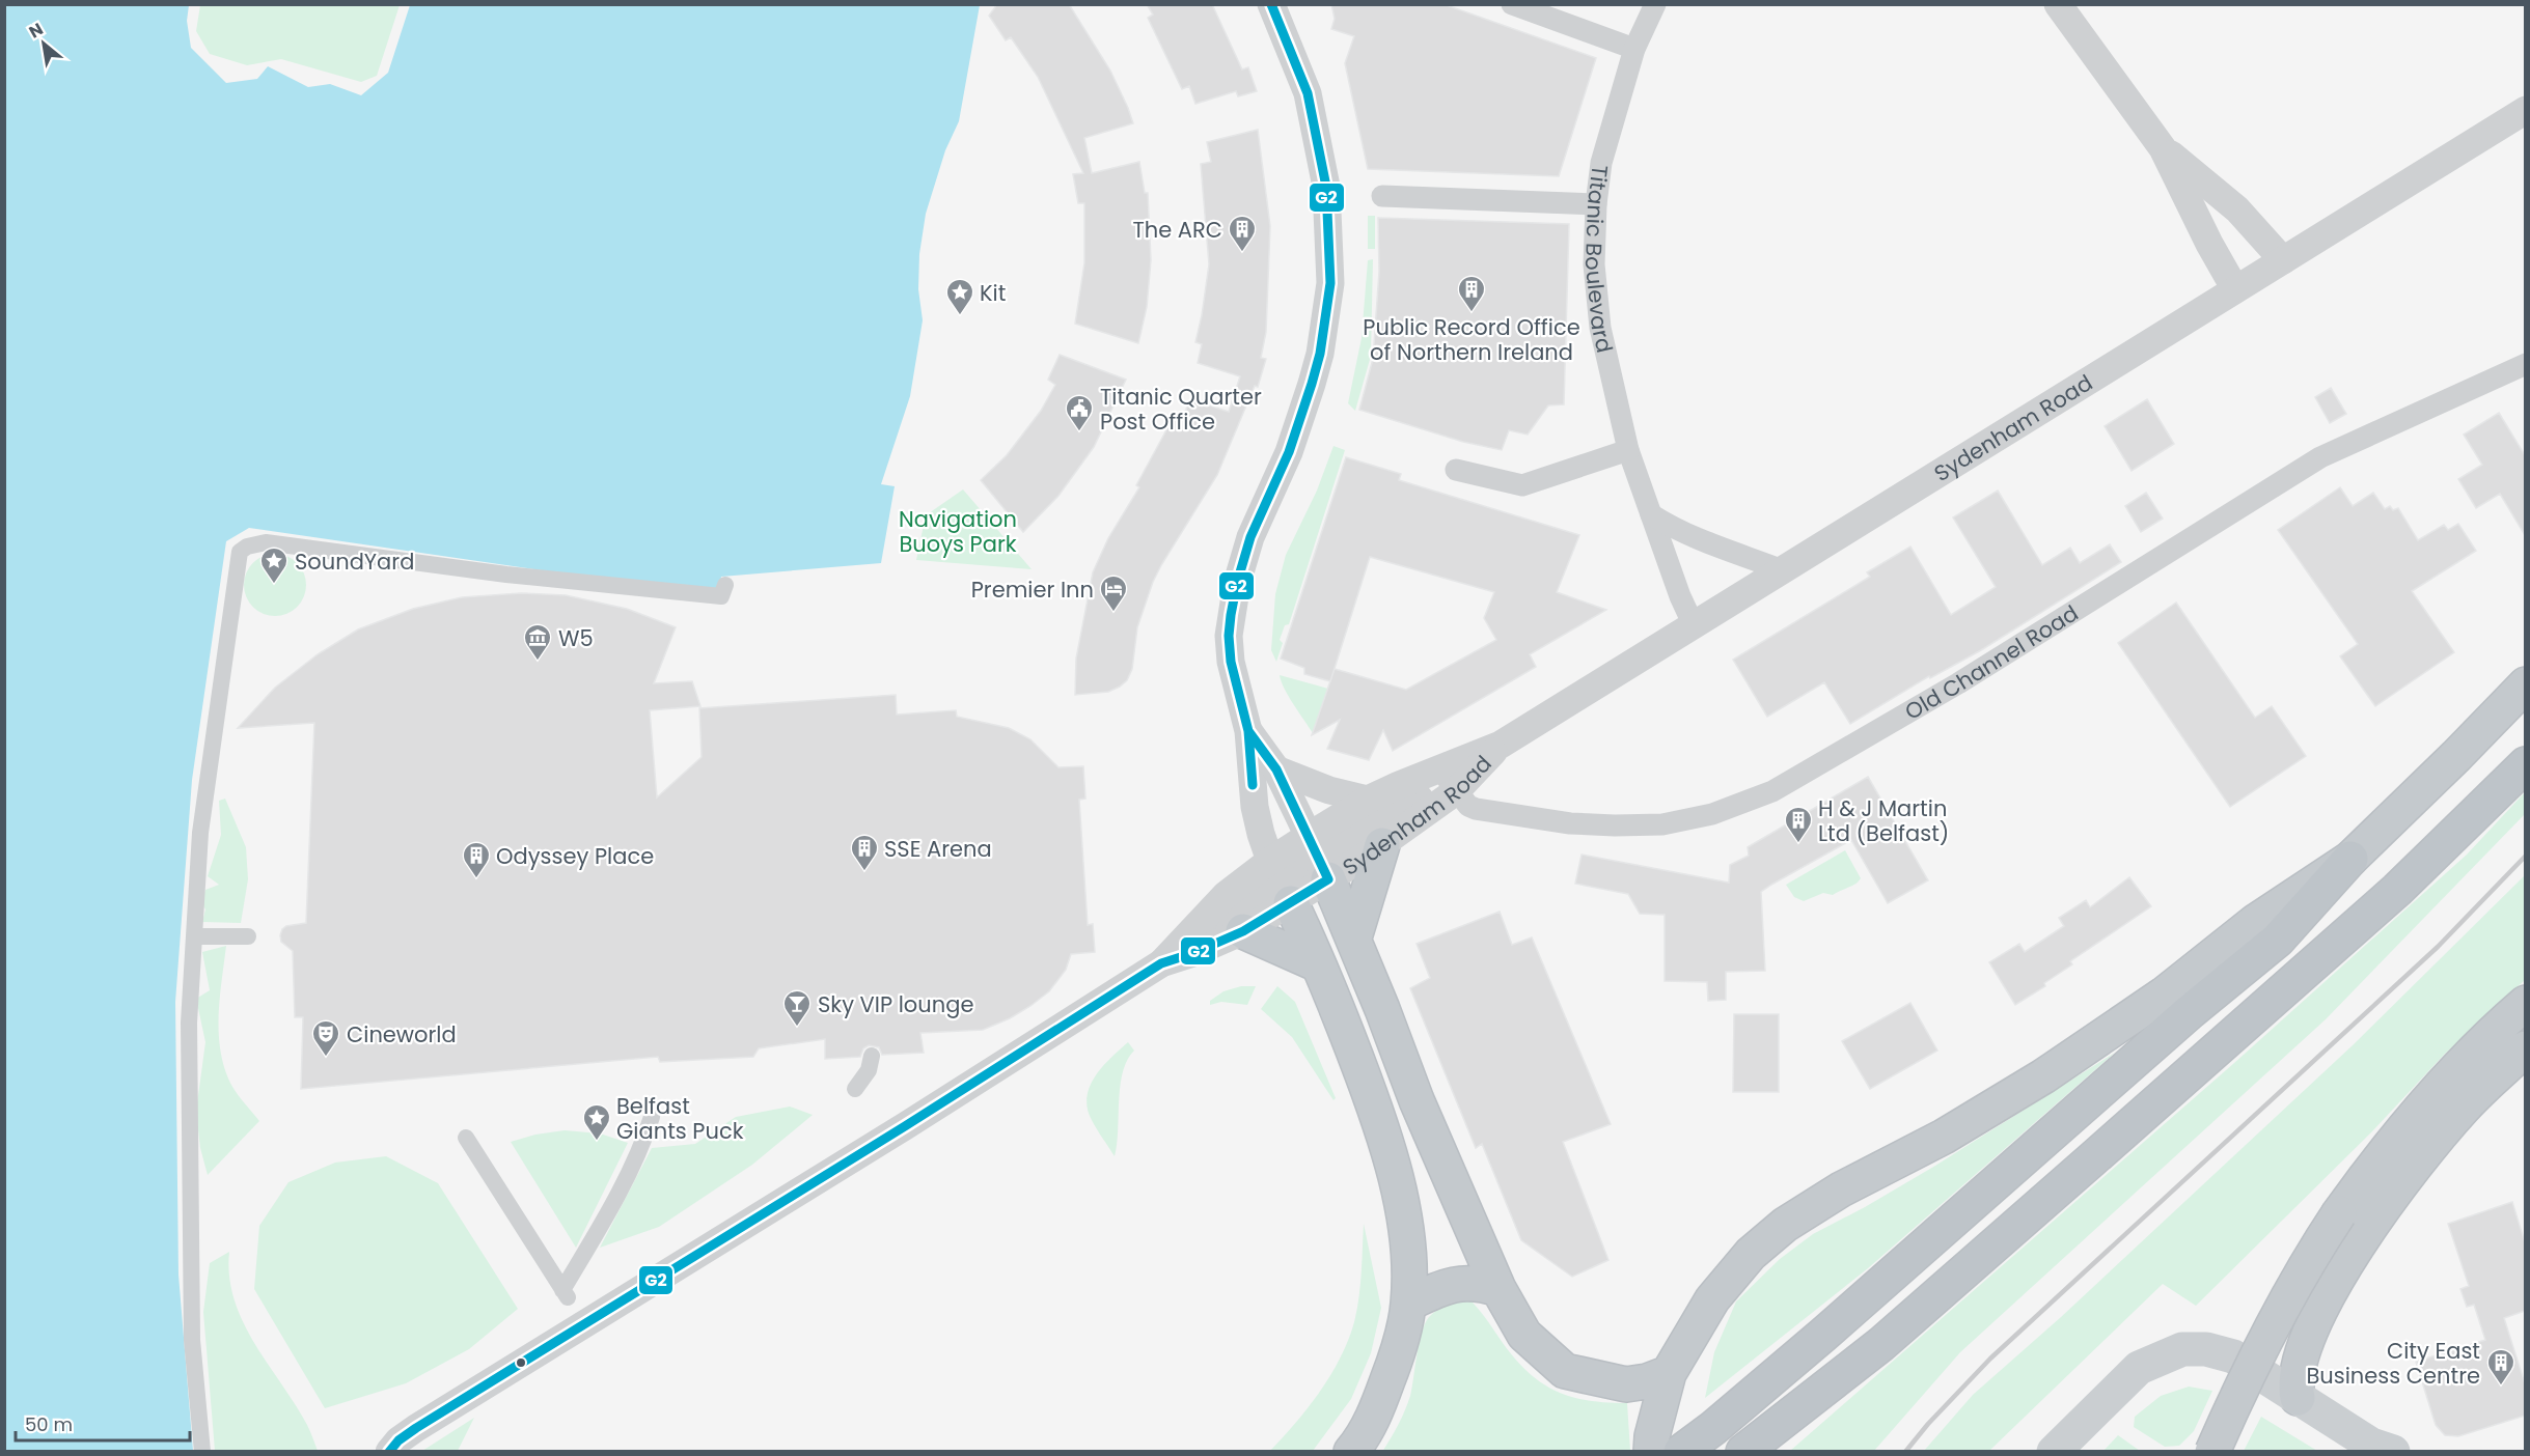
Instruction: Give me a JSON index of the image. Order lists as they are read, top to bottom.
{
  "streets": {
    "street": ["Titanic Boulevard", "Sydenham Road", "Old Channel Road"]
  },
  "crossings": [
    ["Titanic Boulevard", "Sydenham Road"],
    ["Sydenham Road", "Old Channel Road"]
  ],
  "parks": ["Navigation Buoys Park"],
  "places": {
    "building": [
      "The ARC",
      "Public Record Office of Northern Ireland",
      "H & J Martin Ltd (Belfast)",
      "SSE Arena",
      "Odyssey Place",
      "City East Business Centre"
    ],
    "place": ["Kit", "SoundYard", "Belfast Giants Puck"],
    "public building": ["Titanic Quarter Post Office"],
    "hotel": ["Premier Inn"],
    "museum": ["W5"],
    "bar": ["Sky VIP lounge"],
    "theatre": ["Cineworld"]
  },
  "lines": ["transit line G2"],
  "scale_bar": "50 m",
  "north": "top left"
}
